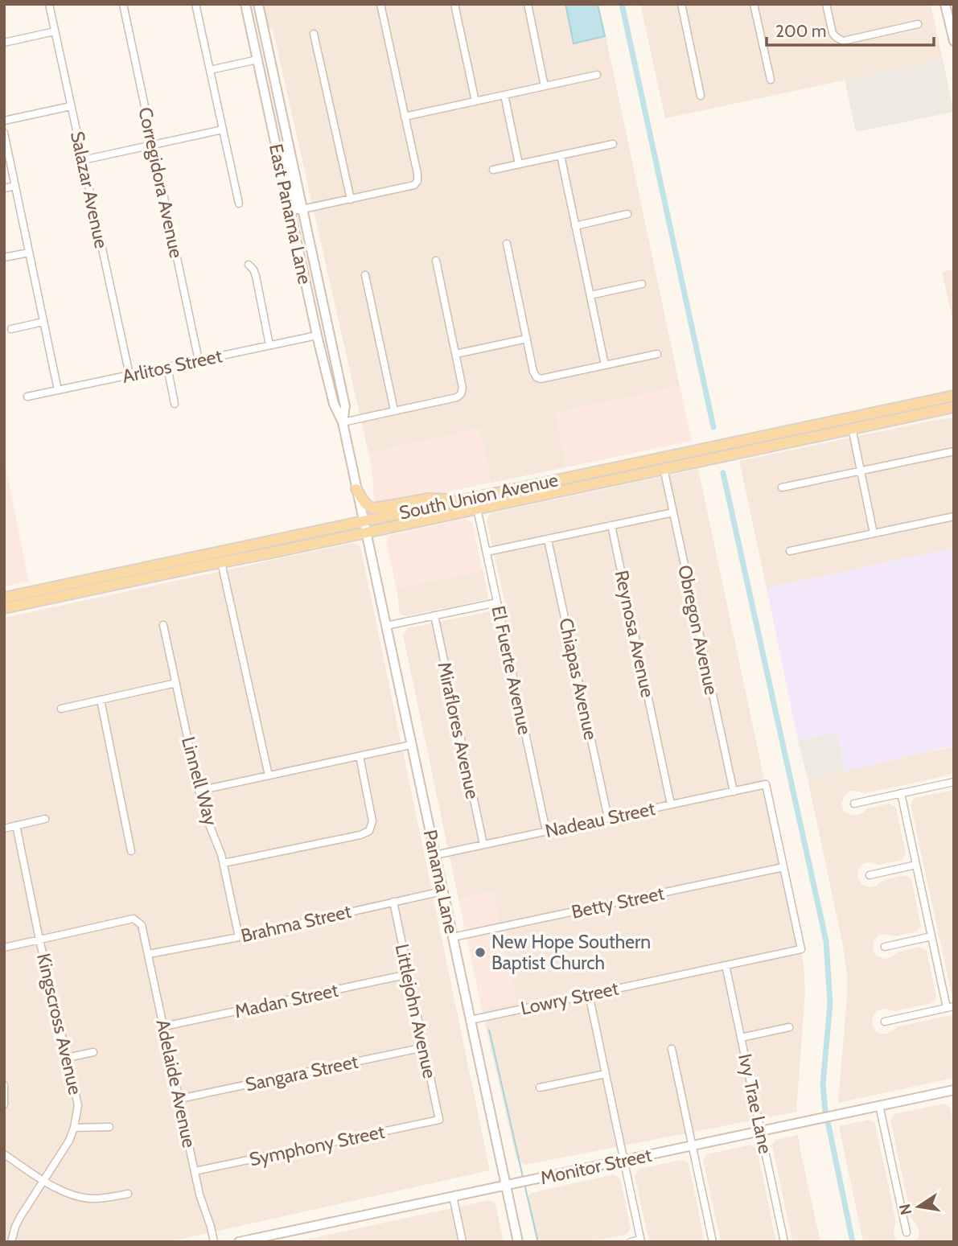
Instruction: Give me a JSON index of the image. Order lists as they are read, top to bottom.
{
  "streets": {
    "main road": [
      "East Panama Lane",
      "South Union Avenue",
      "Panama Lane",
      "Monitor Street"
    ],
    "street": [
      "Corregidora Avenue",
      "Salazar Avenue",
      "Arlitos Street",
      "Obregon Avenue",
      "Reynosa Avenue",
      "El Fuerte Avenue",
      "Chiapas Avenue",
      "Miraflores Avenue",
      "Linnell Way",
      "Nadeau Street",
      "Betty Street",
      "Brahma Street",
      "Lowry Street",
      "Madan Street",
      "Littlejohn Avenue",
      "Kingscross Avenue",
      "Sangara Street",
      "Adelaide Avenue",
      "Ivy Trae Lane",
      "Symphony Street"
    ]
  },
  "crossings": [
    ["Corregidora Avenue", "Arlitos Street"],
    ["Salazar Avenue", "Arlitos Street"],
    ["East Panama Lane", "Arlitos Street"],
    ["East Panama Lane", "South Union Avenue"],
    ["East Panama Lane", "Panama Lane"],
    ["South Union Avenue", "Obregon Avenue"],
    ["South Union Avenue", "El Fuerte Avenue"],
    ["South Union Avenue", "Panama Lane"],
    ["Obregon Avenue", "Nadeau Street"],
    ["Reynosa Avenue", "Nadeau Street"],
    ["El Fuerte Avenue", "Nadeau Street"],
    ["Chiapas Avenue", "Nadeau Street"],
    ["Miraflores Avenue", "Nadeau Street"],
    ["Linnell Way", "Brahma Street"],
    ["Nadeau Street", "Panama Lane"],
    ["Nadeau Street", "Betty Street"],
    ["Nadeau Street", "Lowry Street"],
    ["Panama Lane", "Betty Street"],
    ["Panama Lane", "Brahma Street"],
    ["Panama Lane", "Lowry Street"],
    ["Panama Lane", "Monitor Street"],
    ["Betty Street", "Lowry Street"],
    ["Brahma Street", "Littlejohn Avenue"],
    ["Brahma Street", "Adelaide Avenue"],
    ["Lowry Street", "Ivy Trae Lane"],
    ["Madan Street", "Littlejohn Avenue"],
    ["Madan Street", "Adelaide Avenue"],
    ["Littlejohn Avenue", "Sangara Street"],
    ["Littlejohn Avenue", "Symphony Street"],
    ["Kingscross Avenue", "Adelaide Avenue"],
    ["Sangara Street", "Adelaide Avenue"],
    ["Adelaide Avenue", "Symphony Street"],
    ["Ivy Trae Lane", "Monitor Street"]
  ],
  "places": ["New Hope Southern Baptist Church"],
  "scale_bar": "200 m",
  "north": "left"
}
